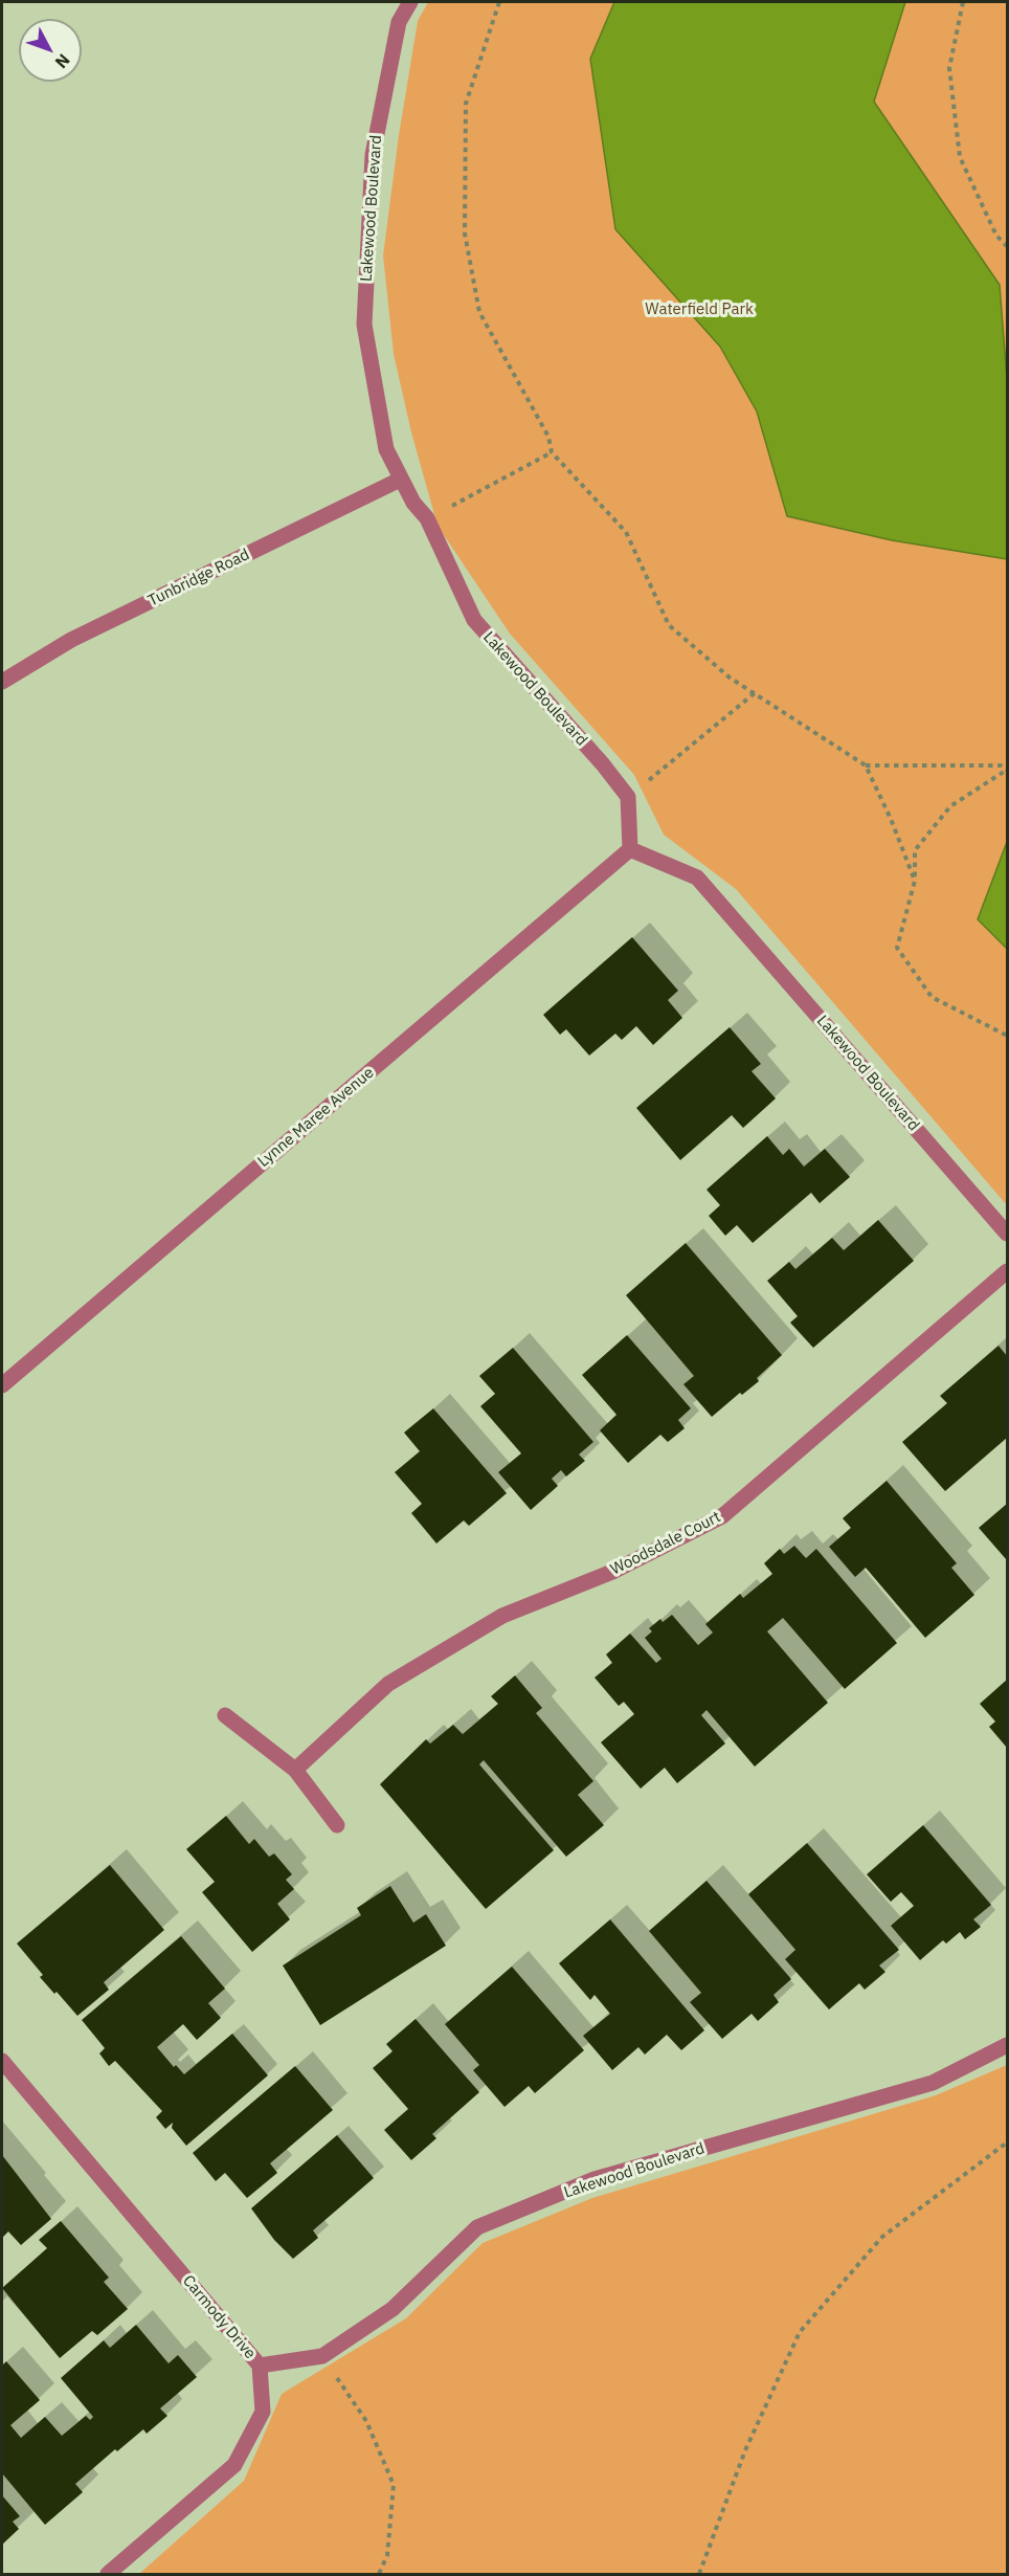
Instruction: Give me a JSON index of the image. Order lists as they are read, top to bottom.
{
  "streets": {
    "street": [
      "Lakewood Boulevard",
      "Tunbridge Road",
      "Lynne Maree Avenue",
      "Woodsdale Court",
      "Carmody Drive"
    ]
  },
  "crossings": [
    ["Lakewood Boulevard", "Tunbridge Road"],
    ["Lakewood Boulevard", "Lynne Maree Avenue"],
    ["Lakewood Boulevard", "Carmody Drive"]
  ],
  "parks": ["Waterfield Park"],
  "north": "bottom right"
}
